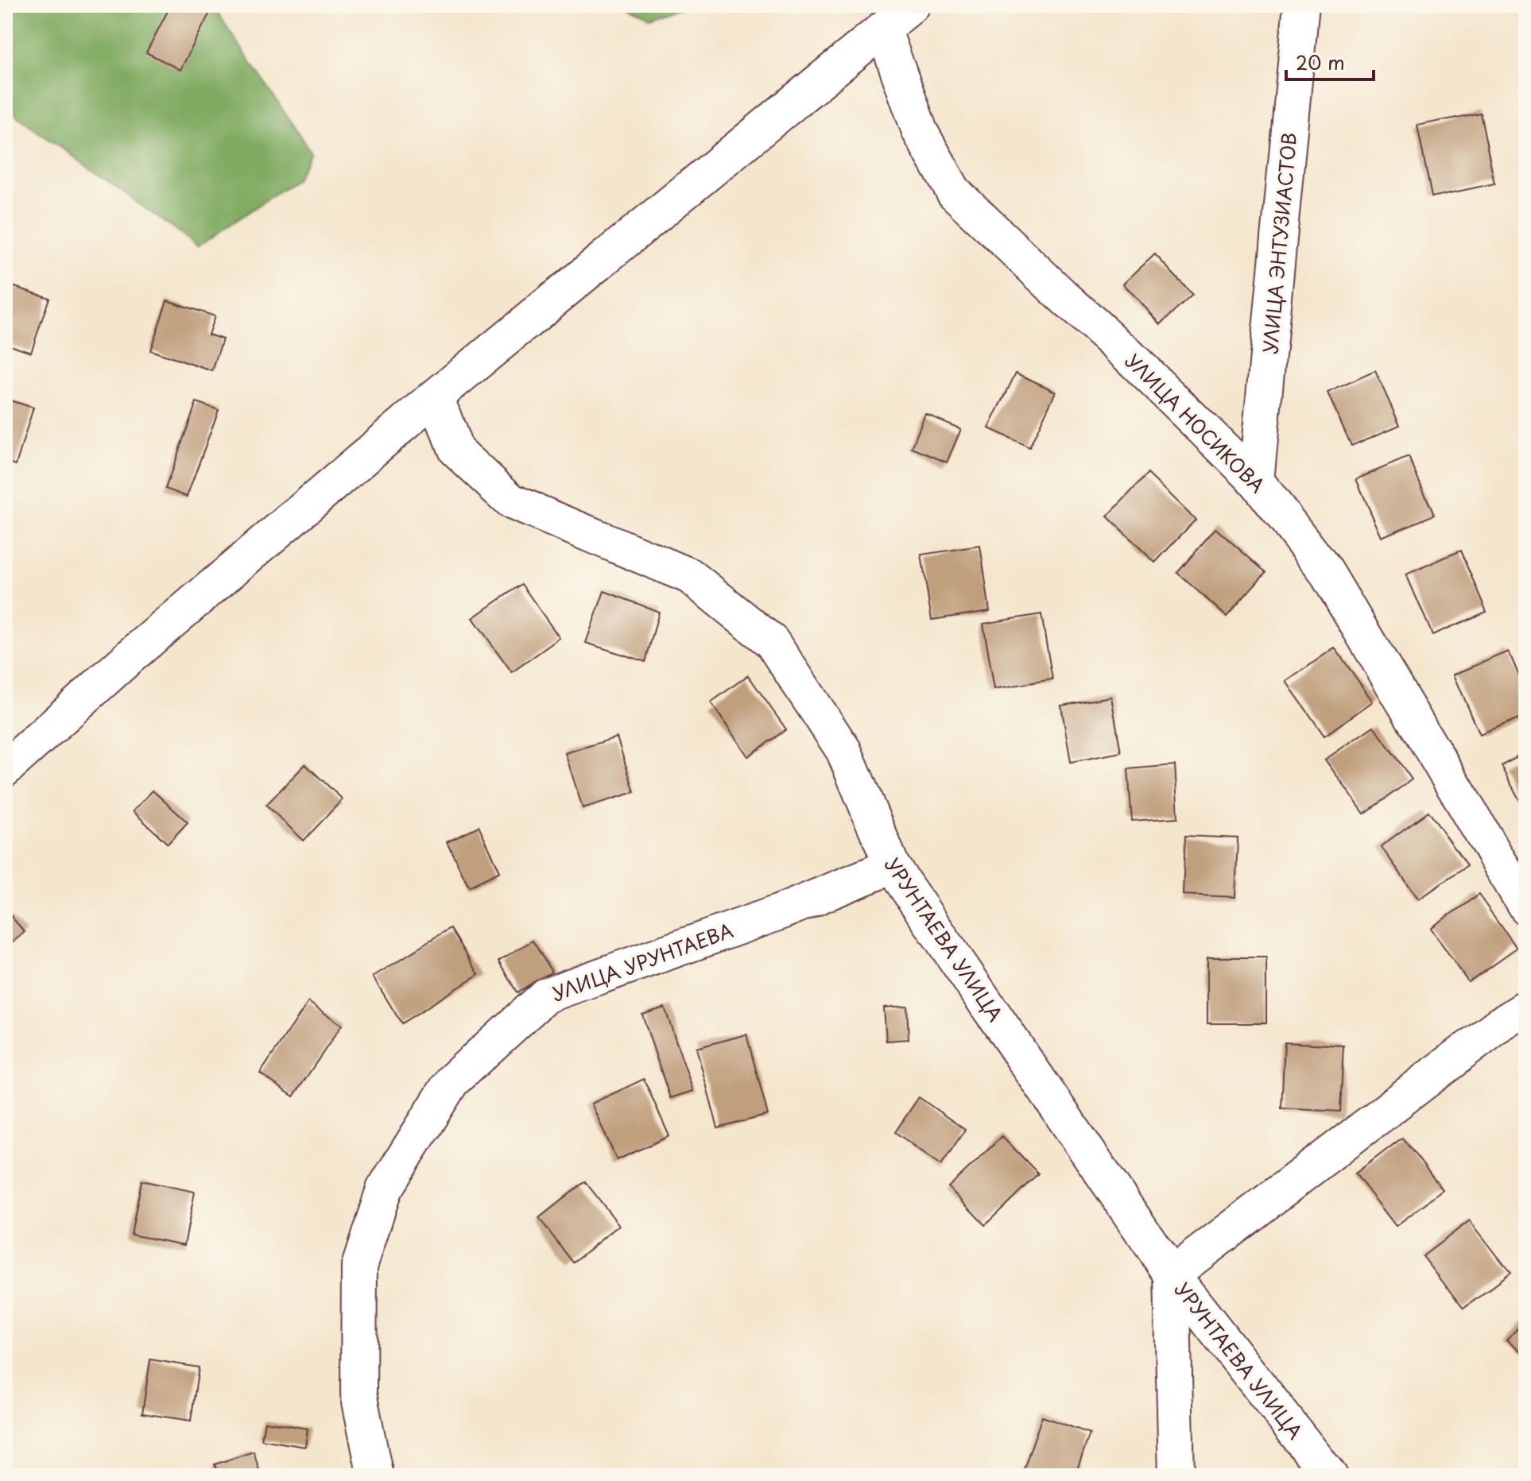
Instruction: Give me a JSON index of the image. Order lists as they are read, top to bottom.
{
  "streets": {
    "street": [
      "УЛИЦА ЭНТУЗИАСТОВ",
      "УЛИЦА НОСИКОВА",
      "УРУНТАЕВА УЛИЦА",
      "УЛИЦА УРУНТАЕВА"
    ]
  },
  "crossings": [
    ["УЛИЦА ЭНТУЗИАСТОВ", "УЛИЦА НОСИКОВА"],
    ["УРУНТАЕВА УЛИЦА", "УЛИЦА УРУНТАЕВА"]
  ],
  "scale_bar": "20 m"
}
